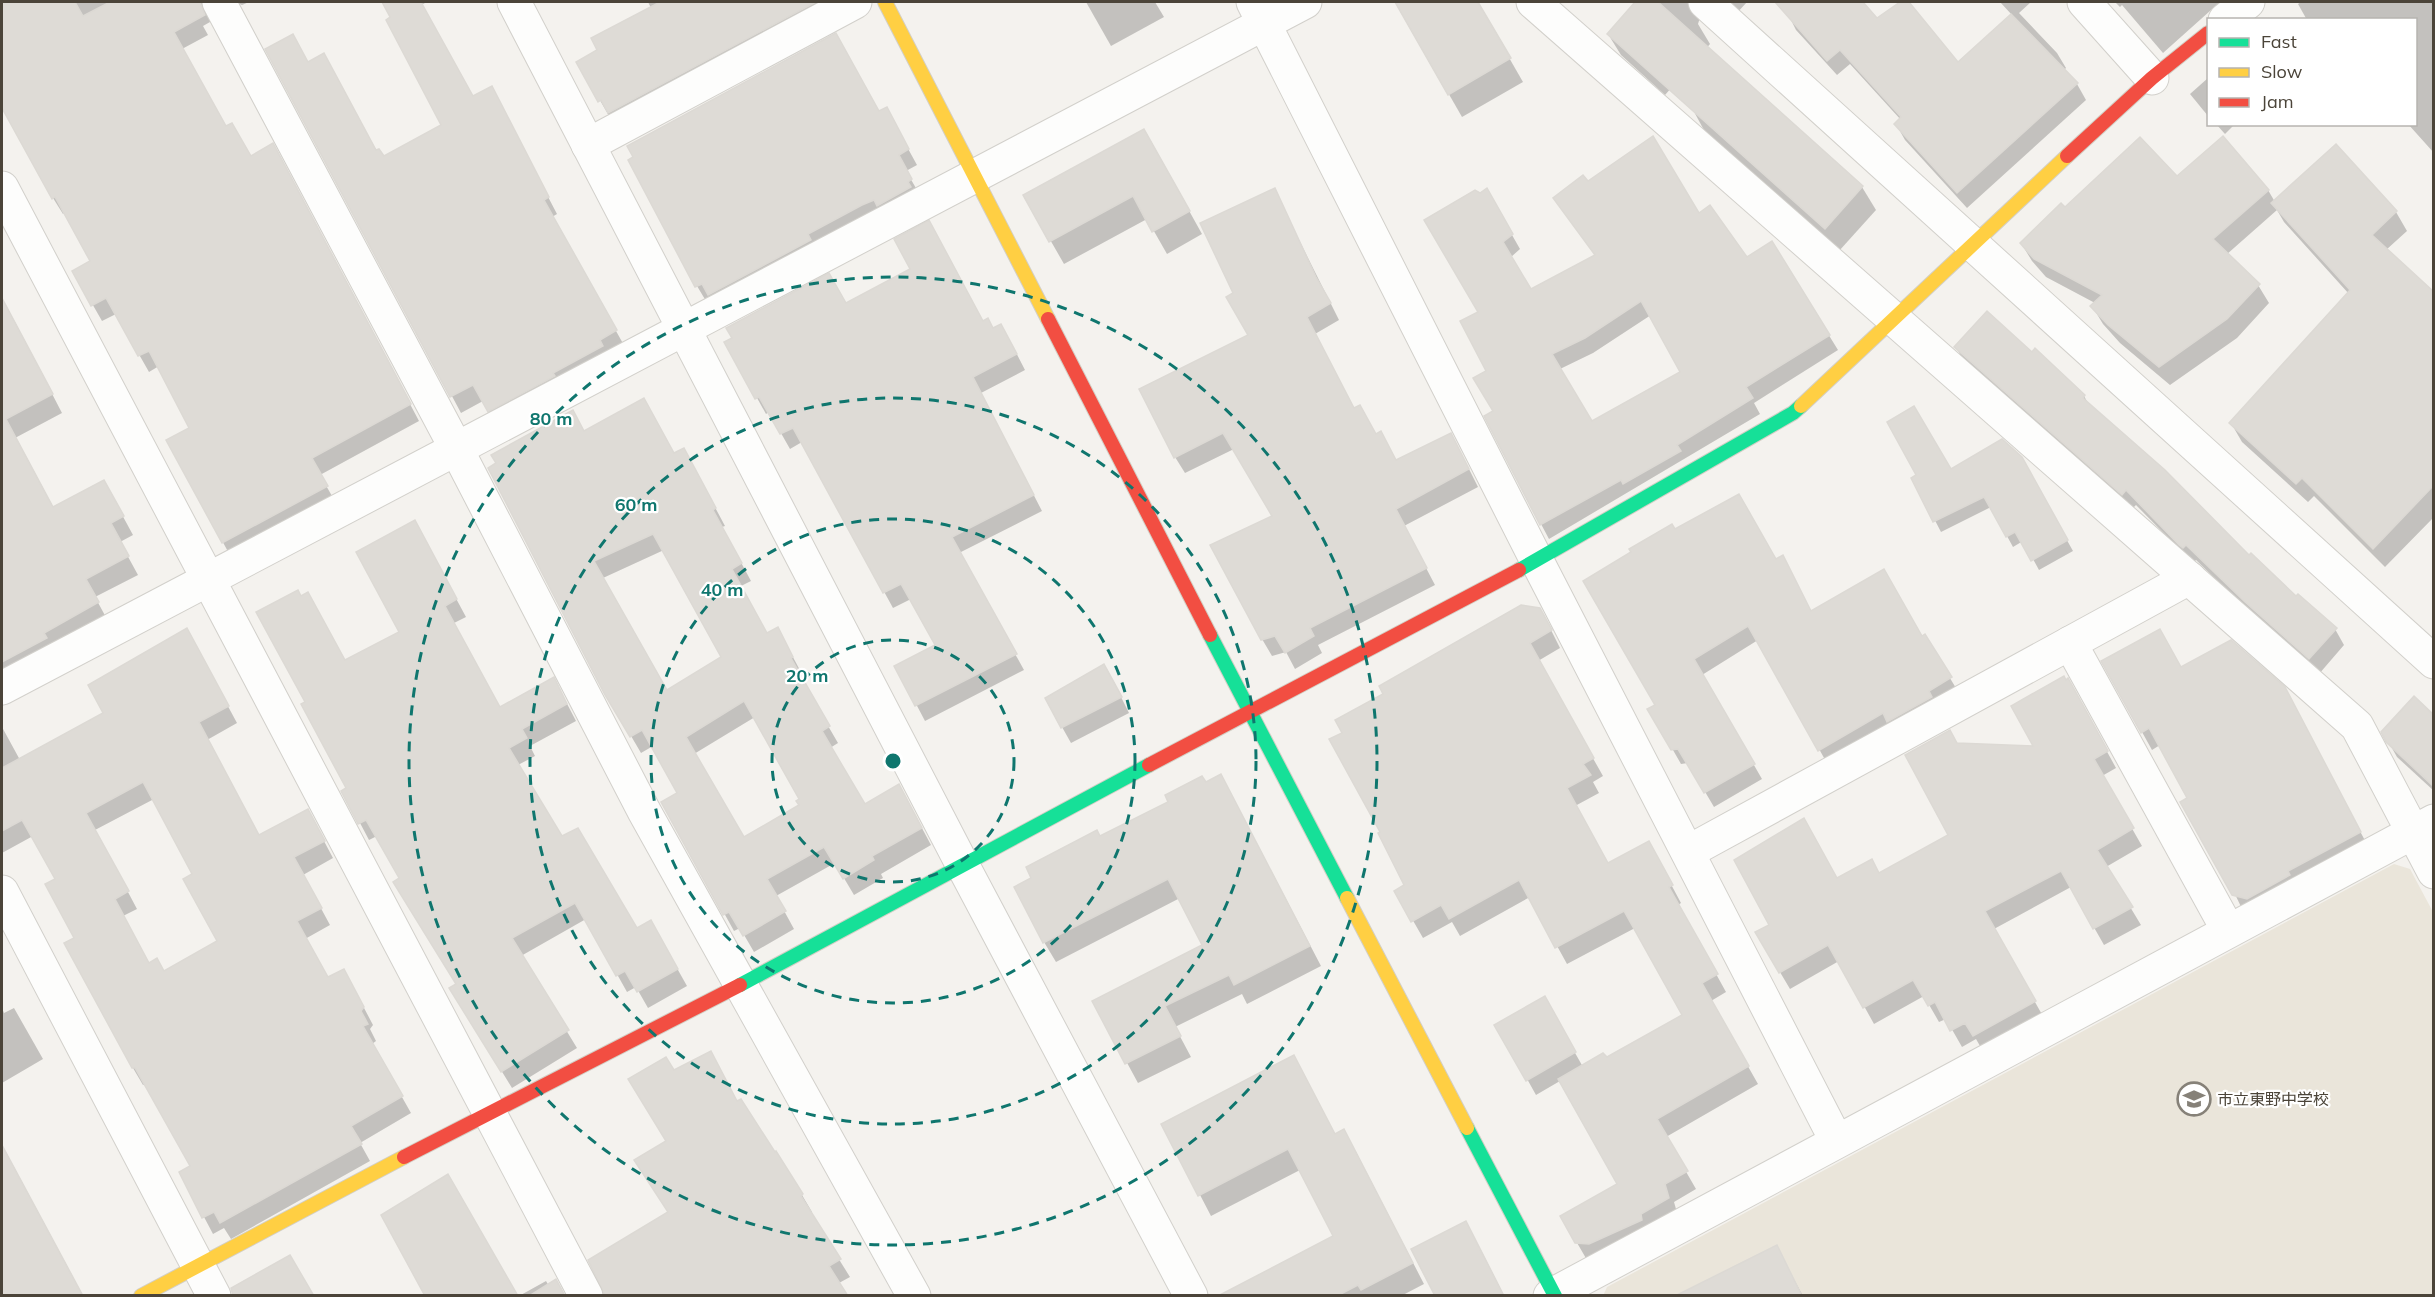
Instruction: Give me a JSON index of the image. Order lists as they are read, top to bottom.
{
  "places": {
    "school or university": ["市立東野中学校"]
  },
  "legend": ["Fast", "Slow", "Jam"],
  "rings": [
    "80 m",
    "60 m",
    "40 m",
    "20 m"
  ]
}
